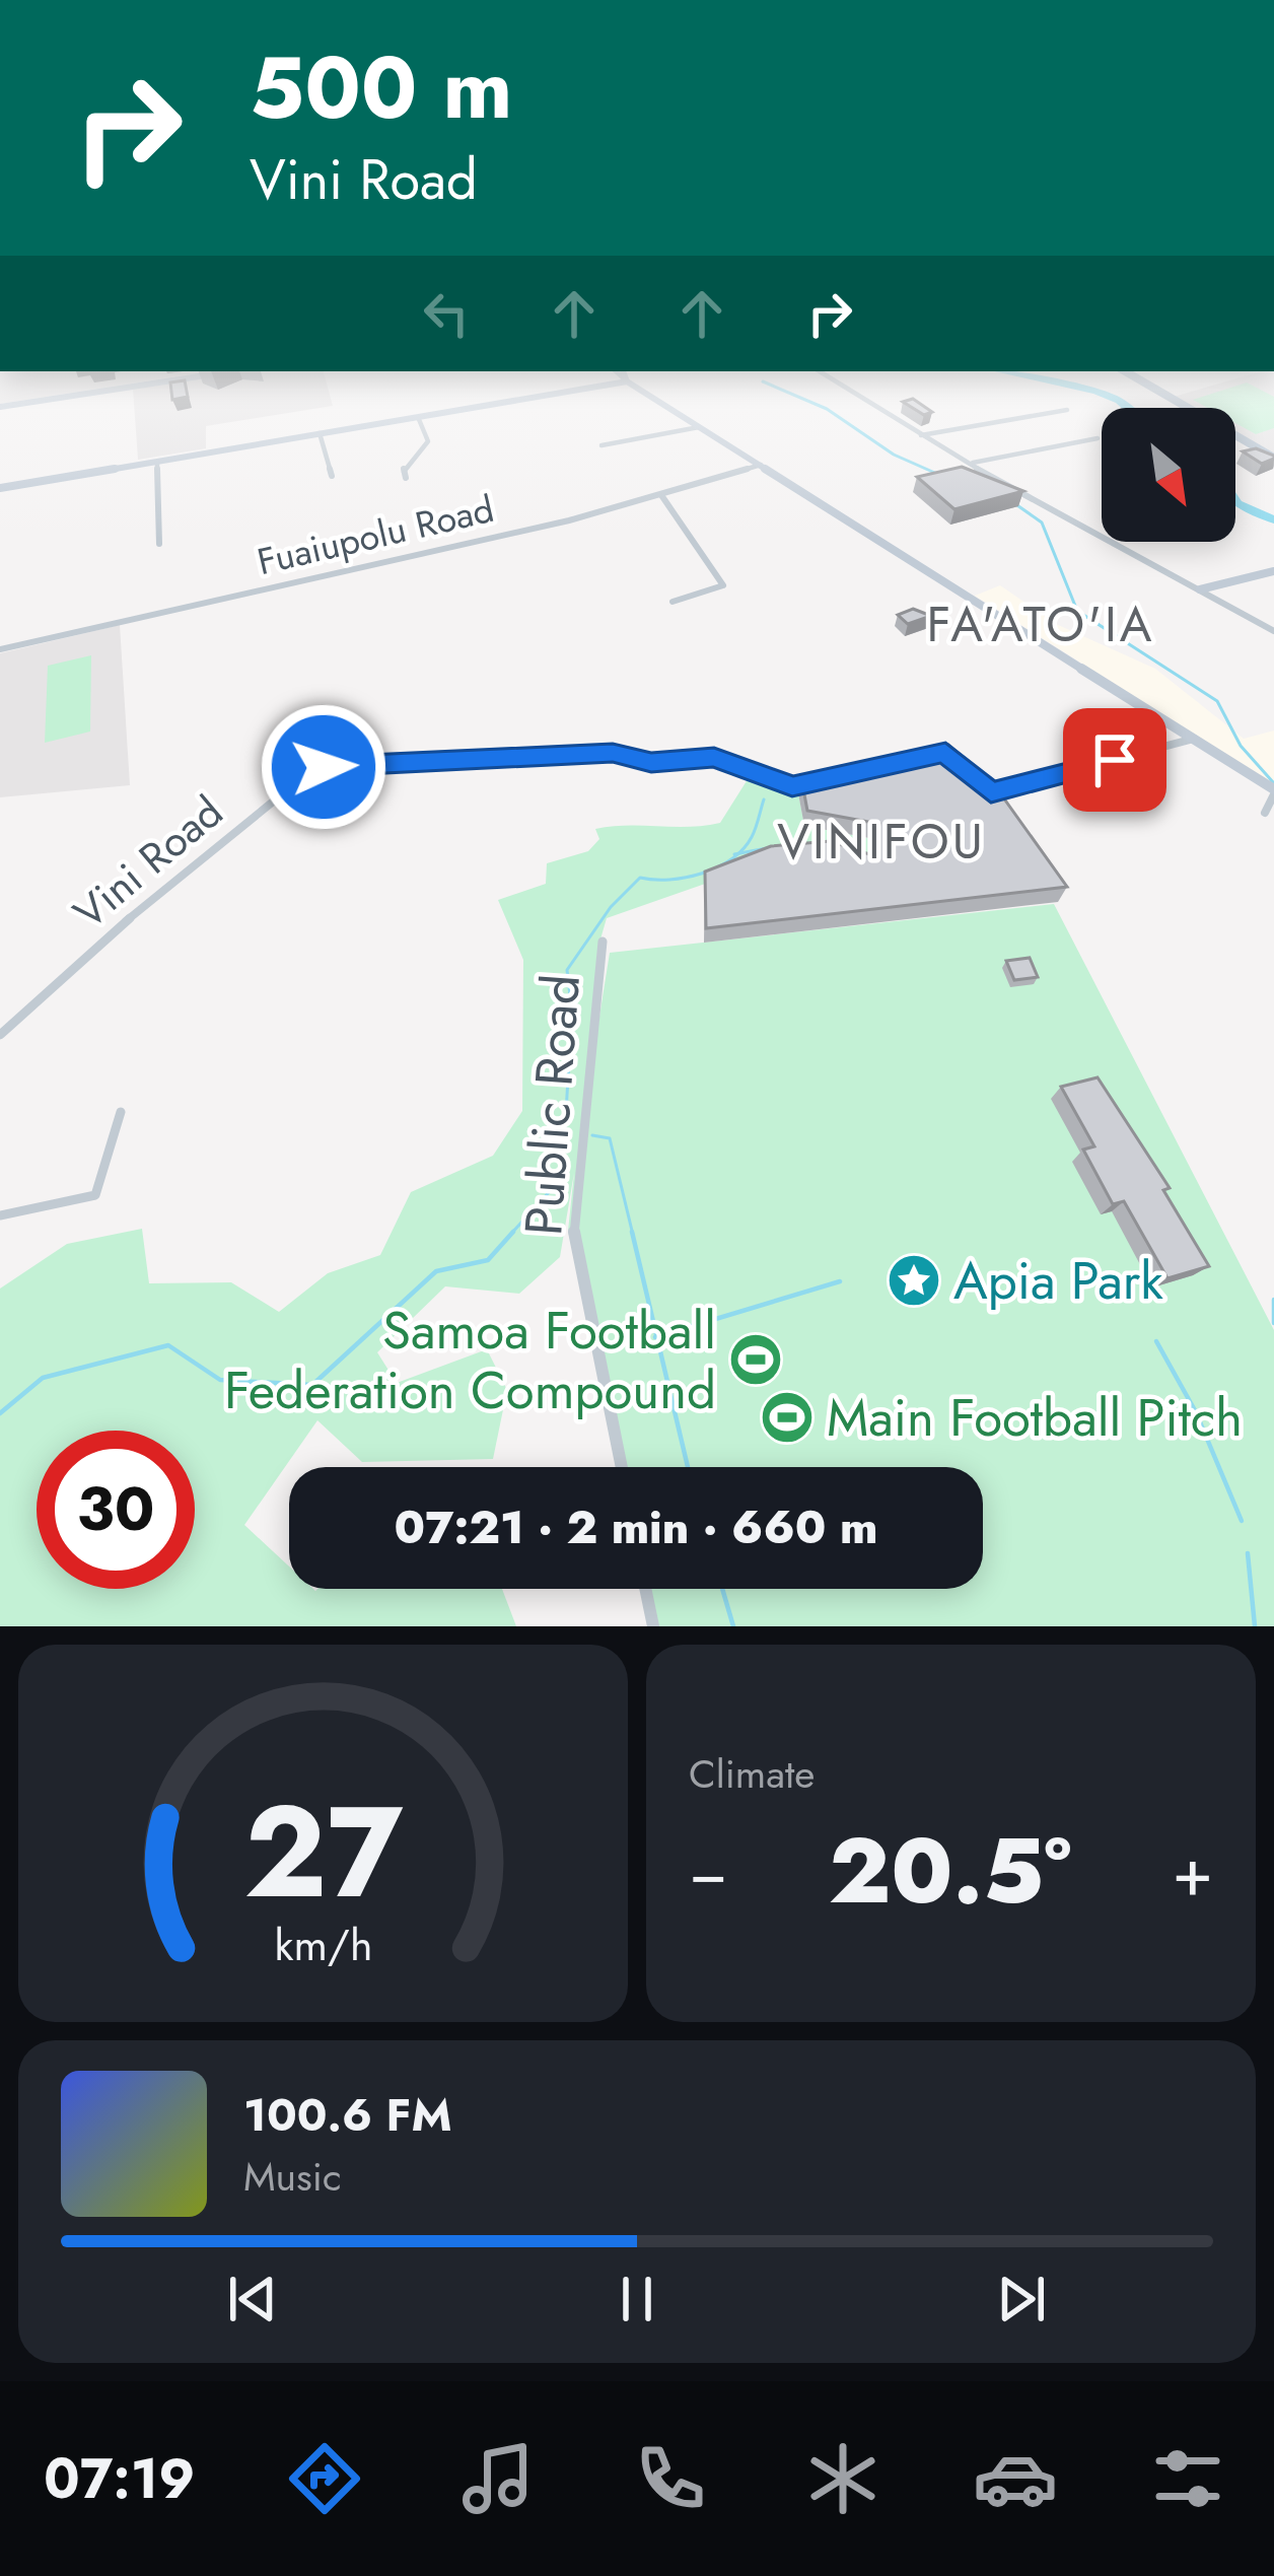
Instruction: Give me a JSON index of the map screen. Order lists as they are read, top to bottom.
{
  "streets": {
    "street": ["Fuaiupolu Road", "Vini Road", "Public Road"]
  },
  "districts": ["FA'ATO'IA", "VINIFOU"],
  "places": {
    "place": ["Apia Park"],
    "sports": ["Samoa Football Federation Compound", "Main Football Pitch"]
  },
  "north": "bottom right",
  "page": {
    "turn": ["500 m", "Vini Road"],
    "limit": "30",
    "trip": "07:21 · 2 min · 660 m",
    "tile": "Climate",
    "heat": ["−", "20.5°", "+"],
    "song": ["100.6 FM", "Music"],
    "tabs": "07:19",
    "gauge": ["27", "km/h"]
  }
}
